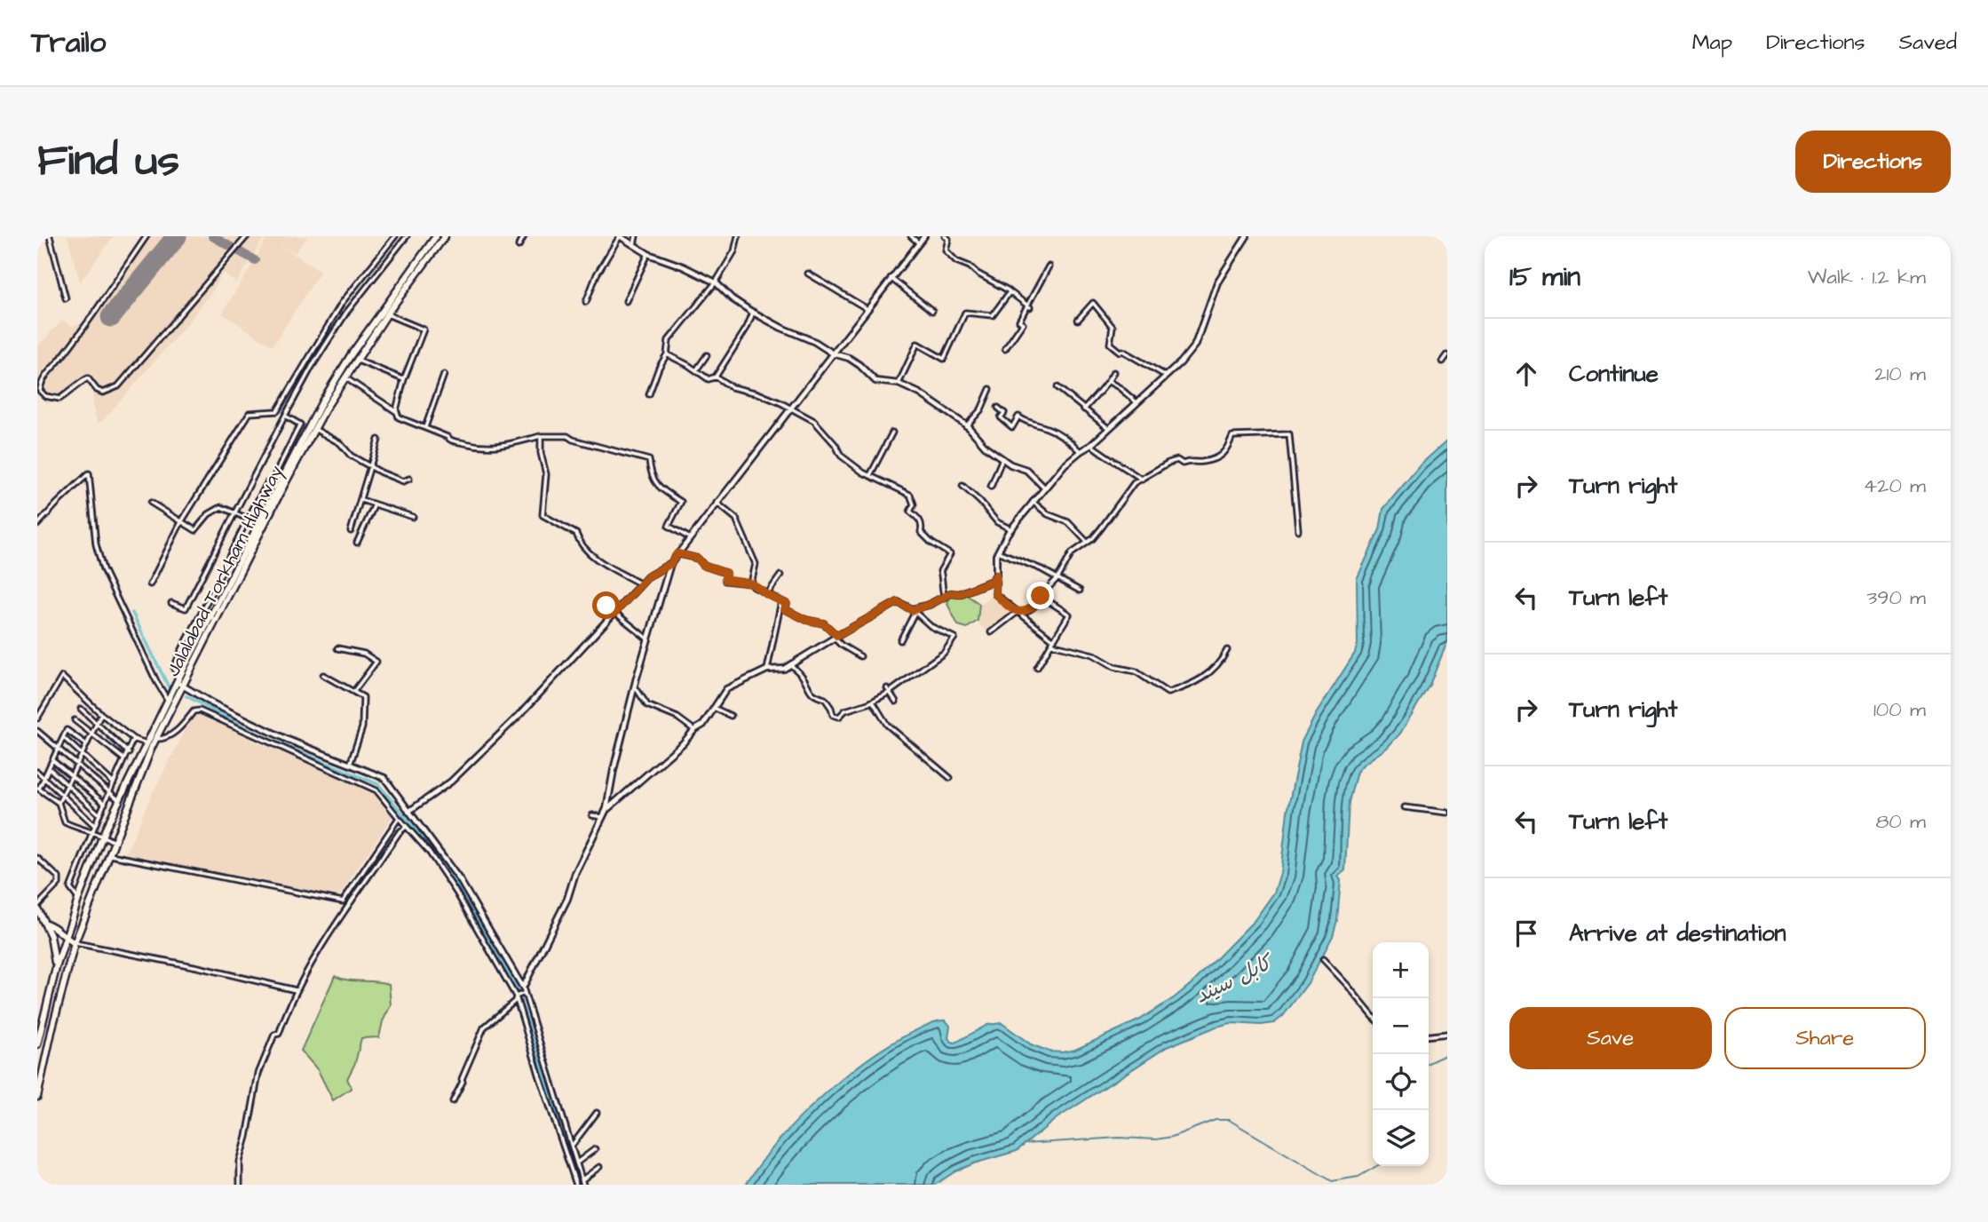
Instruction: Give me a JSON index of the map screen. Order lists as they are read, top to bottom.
{
  "streets": {
    "highway": ["Jalalabad Torkham Highway"]
  },
  "water": ["کابل سيند"],
  "page": {
    "header": "Trailo",
    "nav": ["Map", "Directions", "Saved"],
    "buttons": [
      "Directions",
      ["Save", "Share"]
    ],
    "title": "Find us",
    "heading": ["15 min", "Walk · 1.2 km"],
    "list": [
      ["Continue", "210 m"],
      ["Turn right", "420 m"],
      ["Turn left", "390 m"],
      ["Turn right", "100 m"],
      ["Turn left", "80 m"],
      "Arrive at destination"
    ],
    "map_buttons": ["+", "−"]
  }
}
